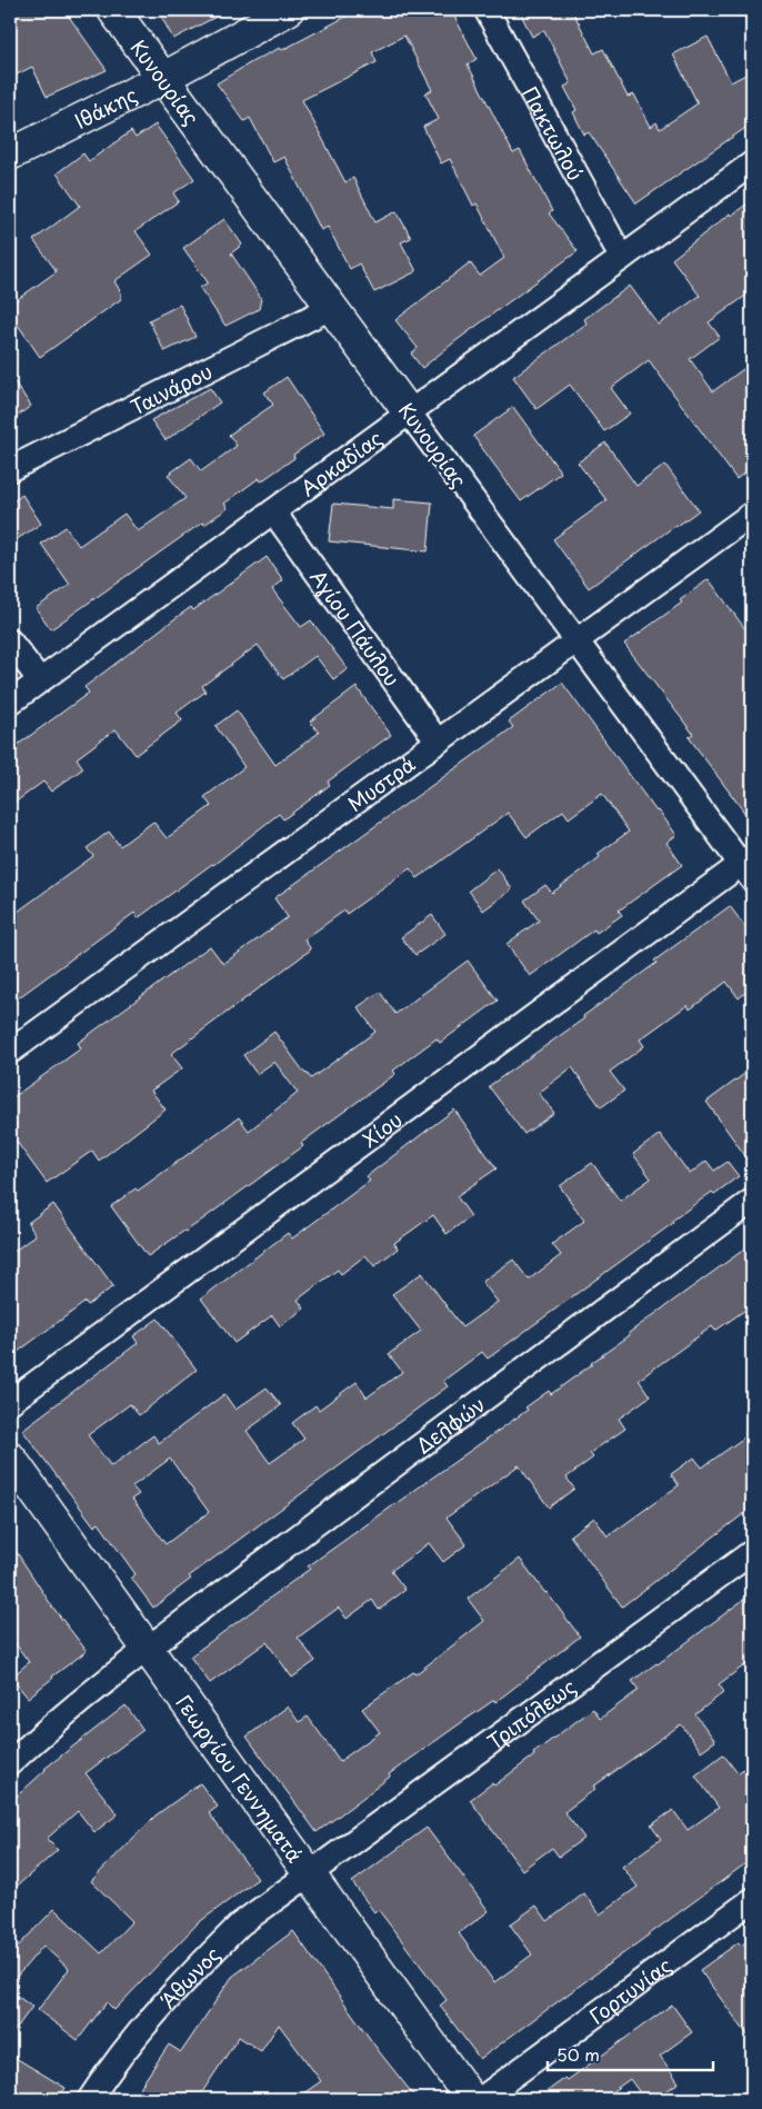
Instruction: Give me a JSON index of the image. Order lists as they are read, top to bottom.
{
  "streets": {
    "street": [
      "Κυνουρίας",
      "Ιθάκης",
      "Πακτωλού",
      "Ταινάρου",
      "Αρκαδίας",
      "Αγίου Πάυλου",
      "Μυστρά",
      "Χίου",
      "Δελφών",
      "Τριπόλεως",
      "Γεωργίου Γεννηματά",
      "Άθωνος",
      "Γορτυνίας"
    ]
  },
  "crossings": [
    ["Κυνουρίας", "Ιθάκης"],
    ["Κυνουρίας", "Ταινάρου"],
    ["Κυνουρίας", "Αρκαδίας"],
    ["Κυνουρίας", "Μυστρά"],
    ["Κυνουρίας", "Χίου"],
    ["Πακτωλού", "Αρκαδίας"],
    ["Αρκαδίας", "Αγίου Πάυλου"],
    ["Αγίου Πάυλου", "Μυστρά"],
    ["Δελφών", "Γεωργίου Γεννηματά"],
    ["Τριπόλεως", "Γεωργίου Γεννηματά"],
    ["Τριπόλεως", "Άθωνος"],
    ["Γεωργίου Γεννηματά", "Άθωνος"]
  ],
  "scale_bar": "50 m"
}
